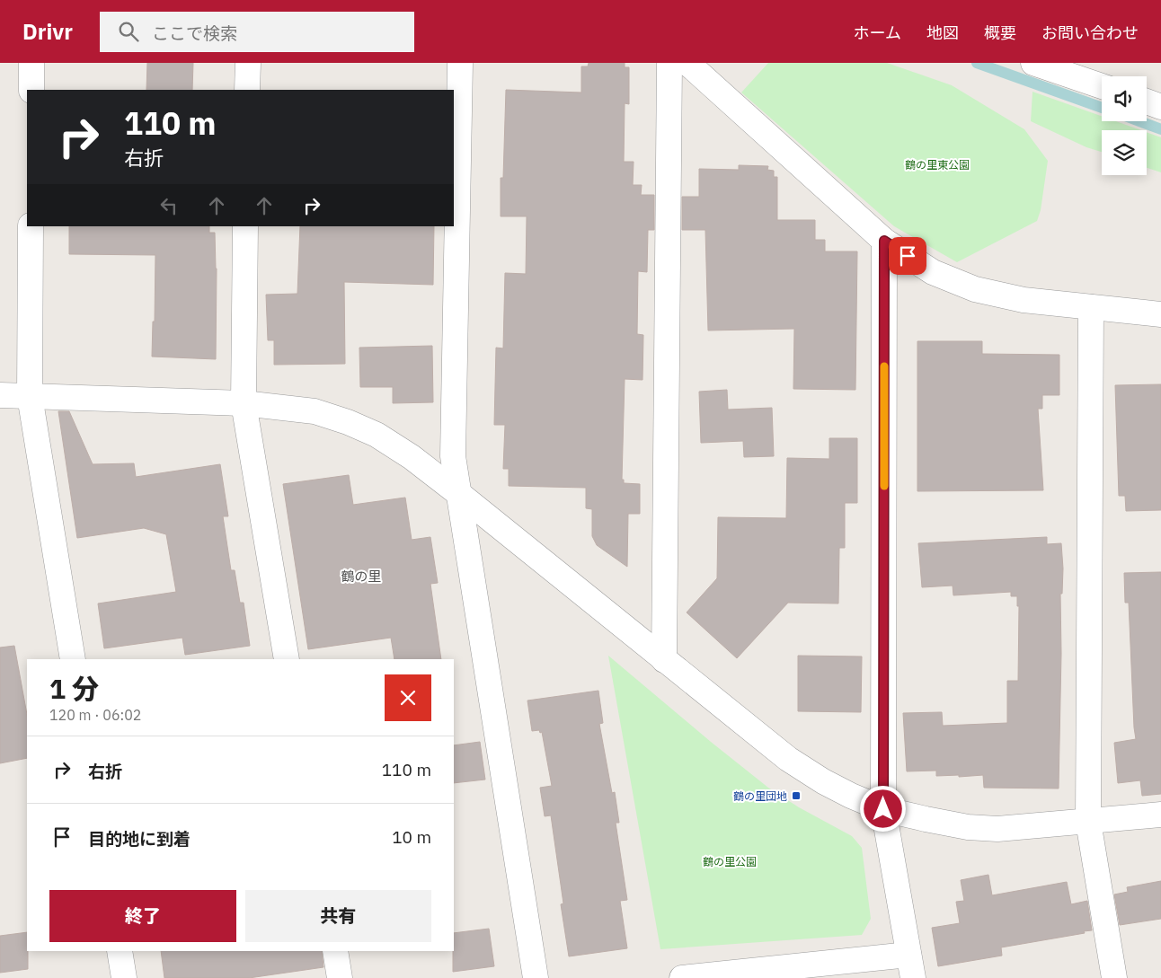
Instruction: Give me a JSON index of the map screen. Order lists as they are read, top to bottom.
{
  "districts": ["鶴の里"],
  "parks": ["鶴の里東公園", "鶴の里公園"],
  "places": {
    "transit": ["鶴の里団地"]
  },
  "page": {
    "header": "Drivr",
    "search": "ここで検索",
    "nav": [
      "ホーム",
      "地図",
      "概要",
      "お問い合わせ"
    ],
    "turn": ["110 m", "右折"],
    "heading": ["1 分", "120 m · 06:02"],
    "list": [
      {
        "name": "右折",
        "value": "110 m"
      },
      {
        "name": "目的地に到着",
        "value": "10 m"
      }
    ],
    "buttons": ["終了", "共有"]
  }
}
